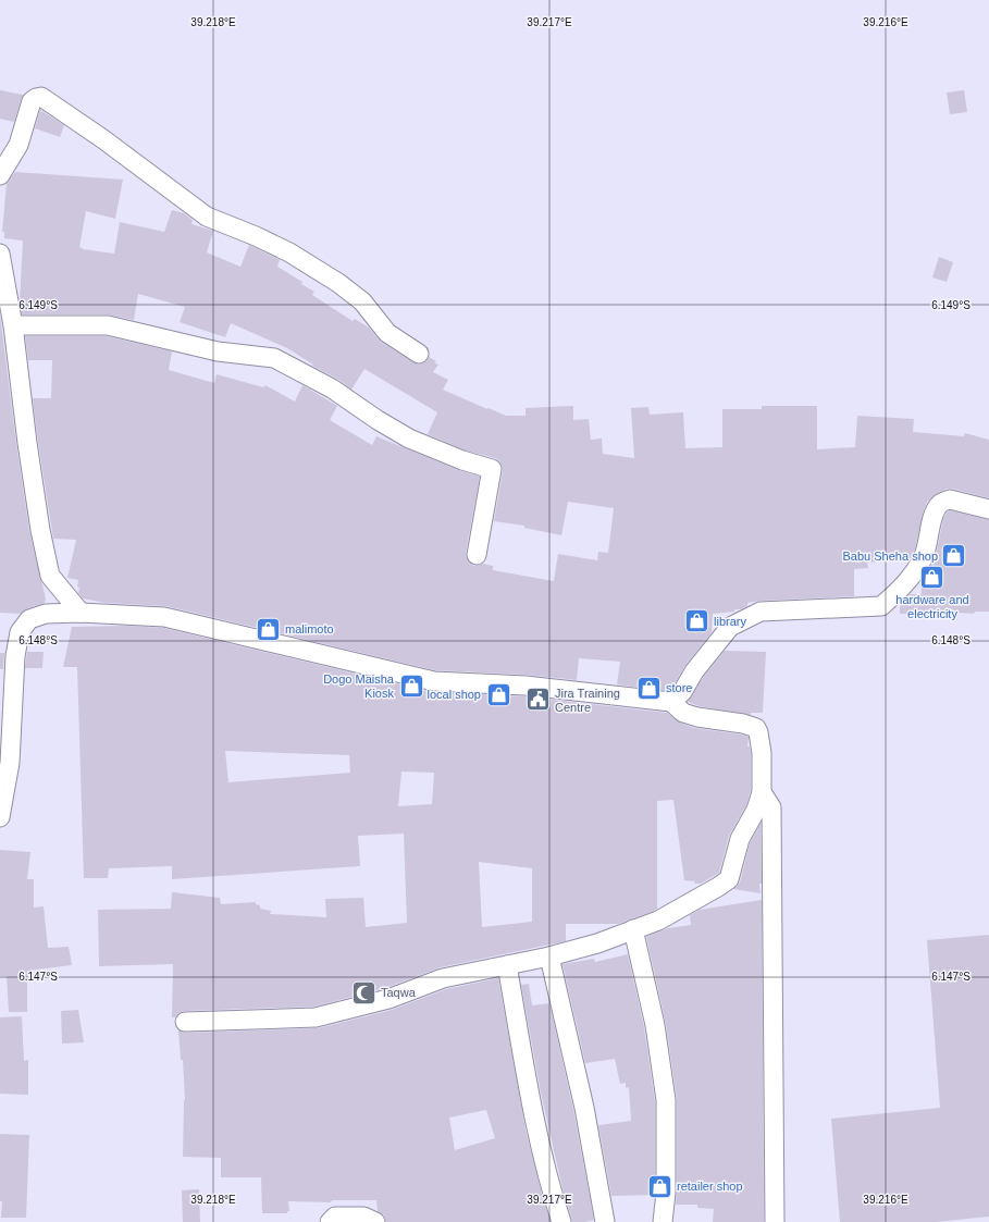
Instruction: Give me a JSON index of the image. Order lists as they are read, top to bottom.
{
  "places": {
    "shop": [
      "Babu Sheha shop",
      "hardware and electricity",
      "library",
      "malimoto",
      "Dogo Maisha Kiosk",
      "store",
      "local shop",
      "retailer shop"
    ],
    "public building": ["Jira Training Centre"],
    "mosque": ["Taqwa"]
  },
  "coordinates": [
    "39.218°E",
    "39.217°E",
    "39.216°E",
    "6.149°S",
    "6.148°S",
    "6.147°S"
  ]
}
